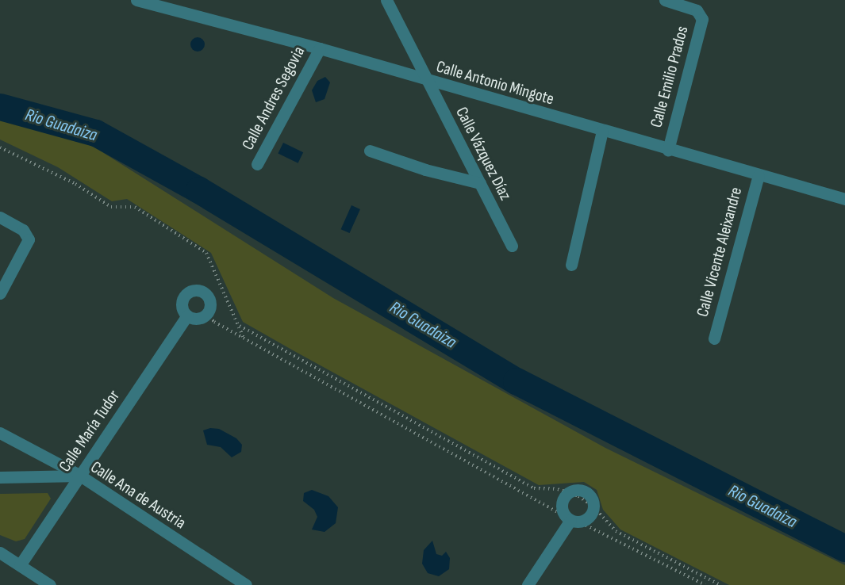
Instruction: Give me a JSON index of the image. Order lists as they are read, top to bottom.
{
  "streets": {
    "street": [
      "Calle Emilio Prados",
      "Calle Antonio Mingote",
      "Calle Andres Segovia",
      "Calle Vázquez Díaz",
      "Calle Vicente Aleixandre",
      "Calle María Tudor",
      "Calle Ana de Austria"
    ]
  },
  "crossings": [
    ["Calle Emilio Prados", "Calle Antonio Mingote"],
    ["Calle Antonio Mingote", "Calle Andres Segovia"],
    ["Calle Antonio Mingote", "Calle Vázquez Díaz"],
    ["Calle Antonio Mingote", "Calle Vicente Aleixandre"],
    ["Calle María Tudor", "Calle Ana de Austria"]
  ],
  "water": ["Rio Guadaiza"]
}
